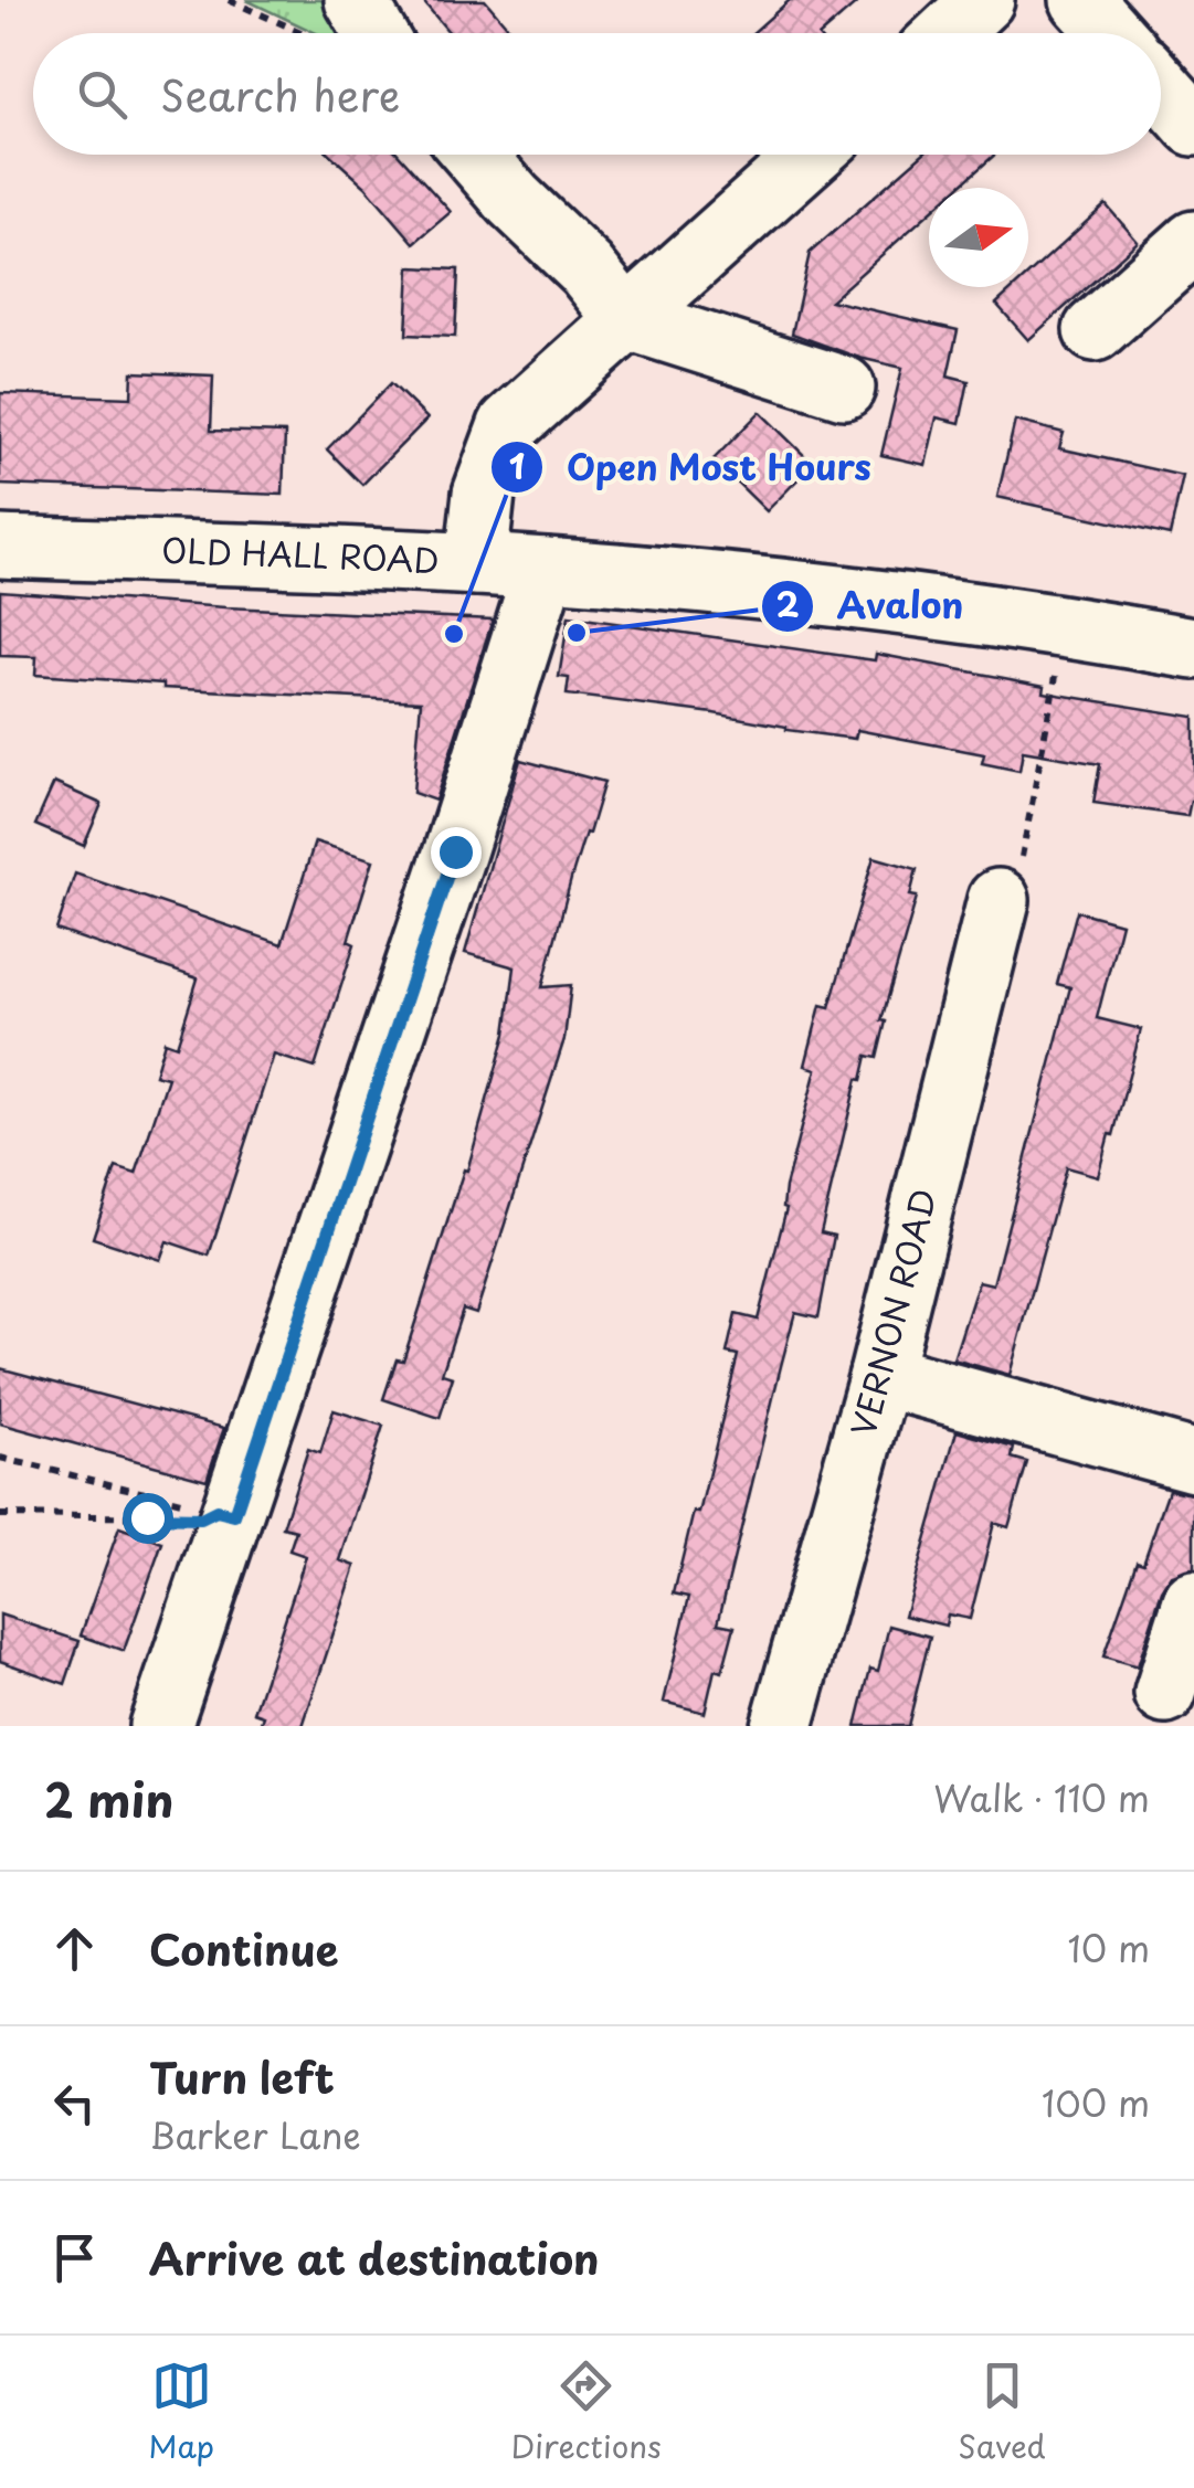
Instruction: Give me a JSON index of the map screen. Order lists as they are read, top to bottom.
{
  "streets": {
    "street": ["OLD HALL ROAD", "VERNON ROAD"]
  },
  "places": ["Avalon", "Open Most Hours"],
  "north": "right",
  "page": {
    "search": "Search here",
    "heading": ["2 min", "Walk · 110 m"],
    "list": [
      ["Continue", "10 m"],
      ["Turn left", "Barker Lane", "100 m"],
      "Arrive at destination"
    ],
    "nav": ["Map", "Directions", "Saved"]
  }
}
